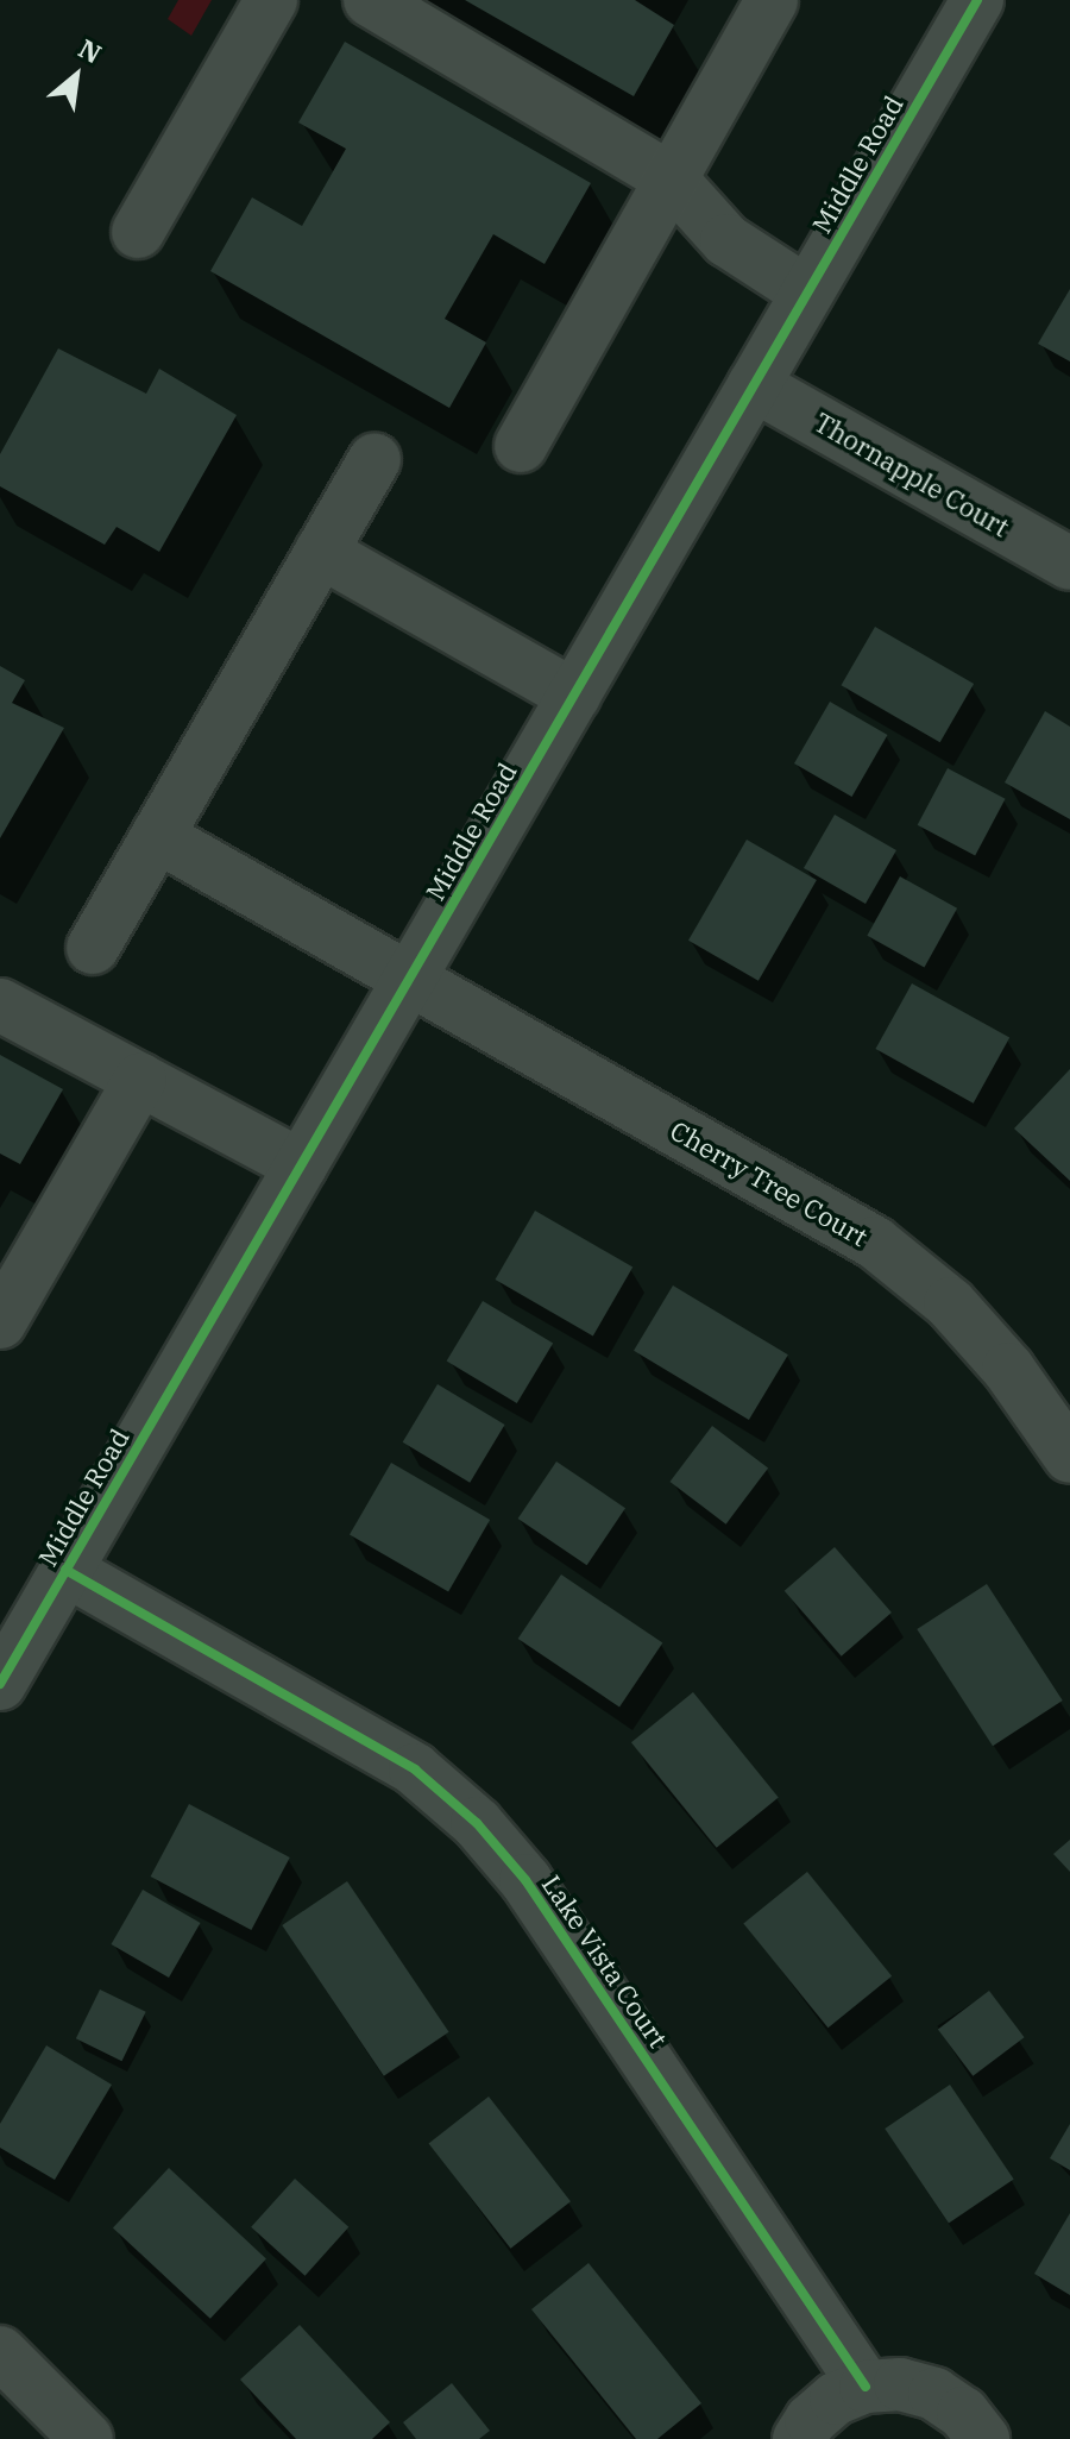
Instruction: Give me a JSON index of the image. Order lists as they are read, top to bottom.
{
  "streets": {
    "street": [
      "Middle Road",
      "Thornapple Court",
      "Cherry Tree Court",
      "Lake Vista Court"
    ]
  },
  "crossings": [
    ["Middle Road", "Thornapple Court"],
    ["Middle Road", "Cherry Tree Court"],
    ["Middle Road", "Lake Vista Court"]
  ],
  "north": "top right"
}
